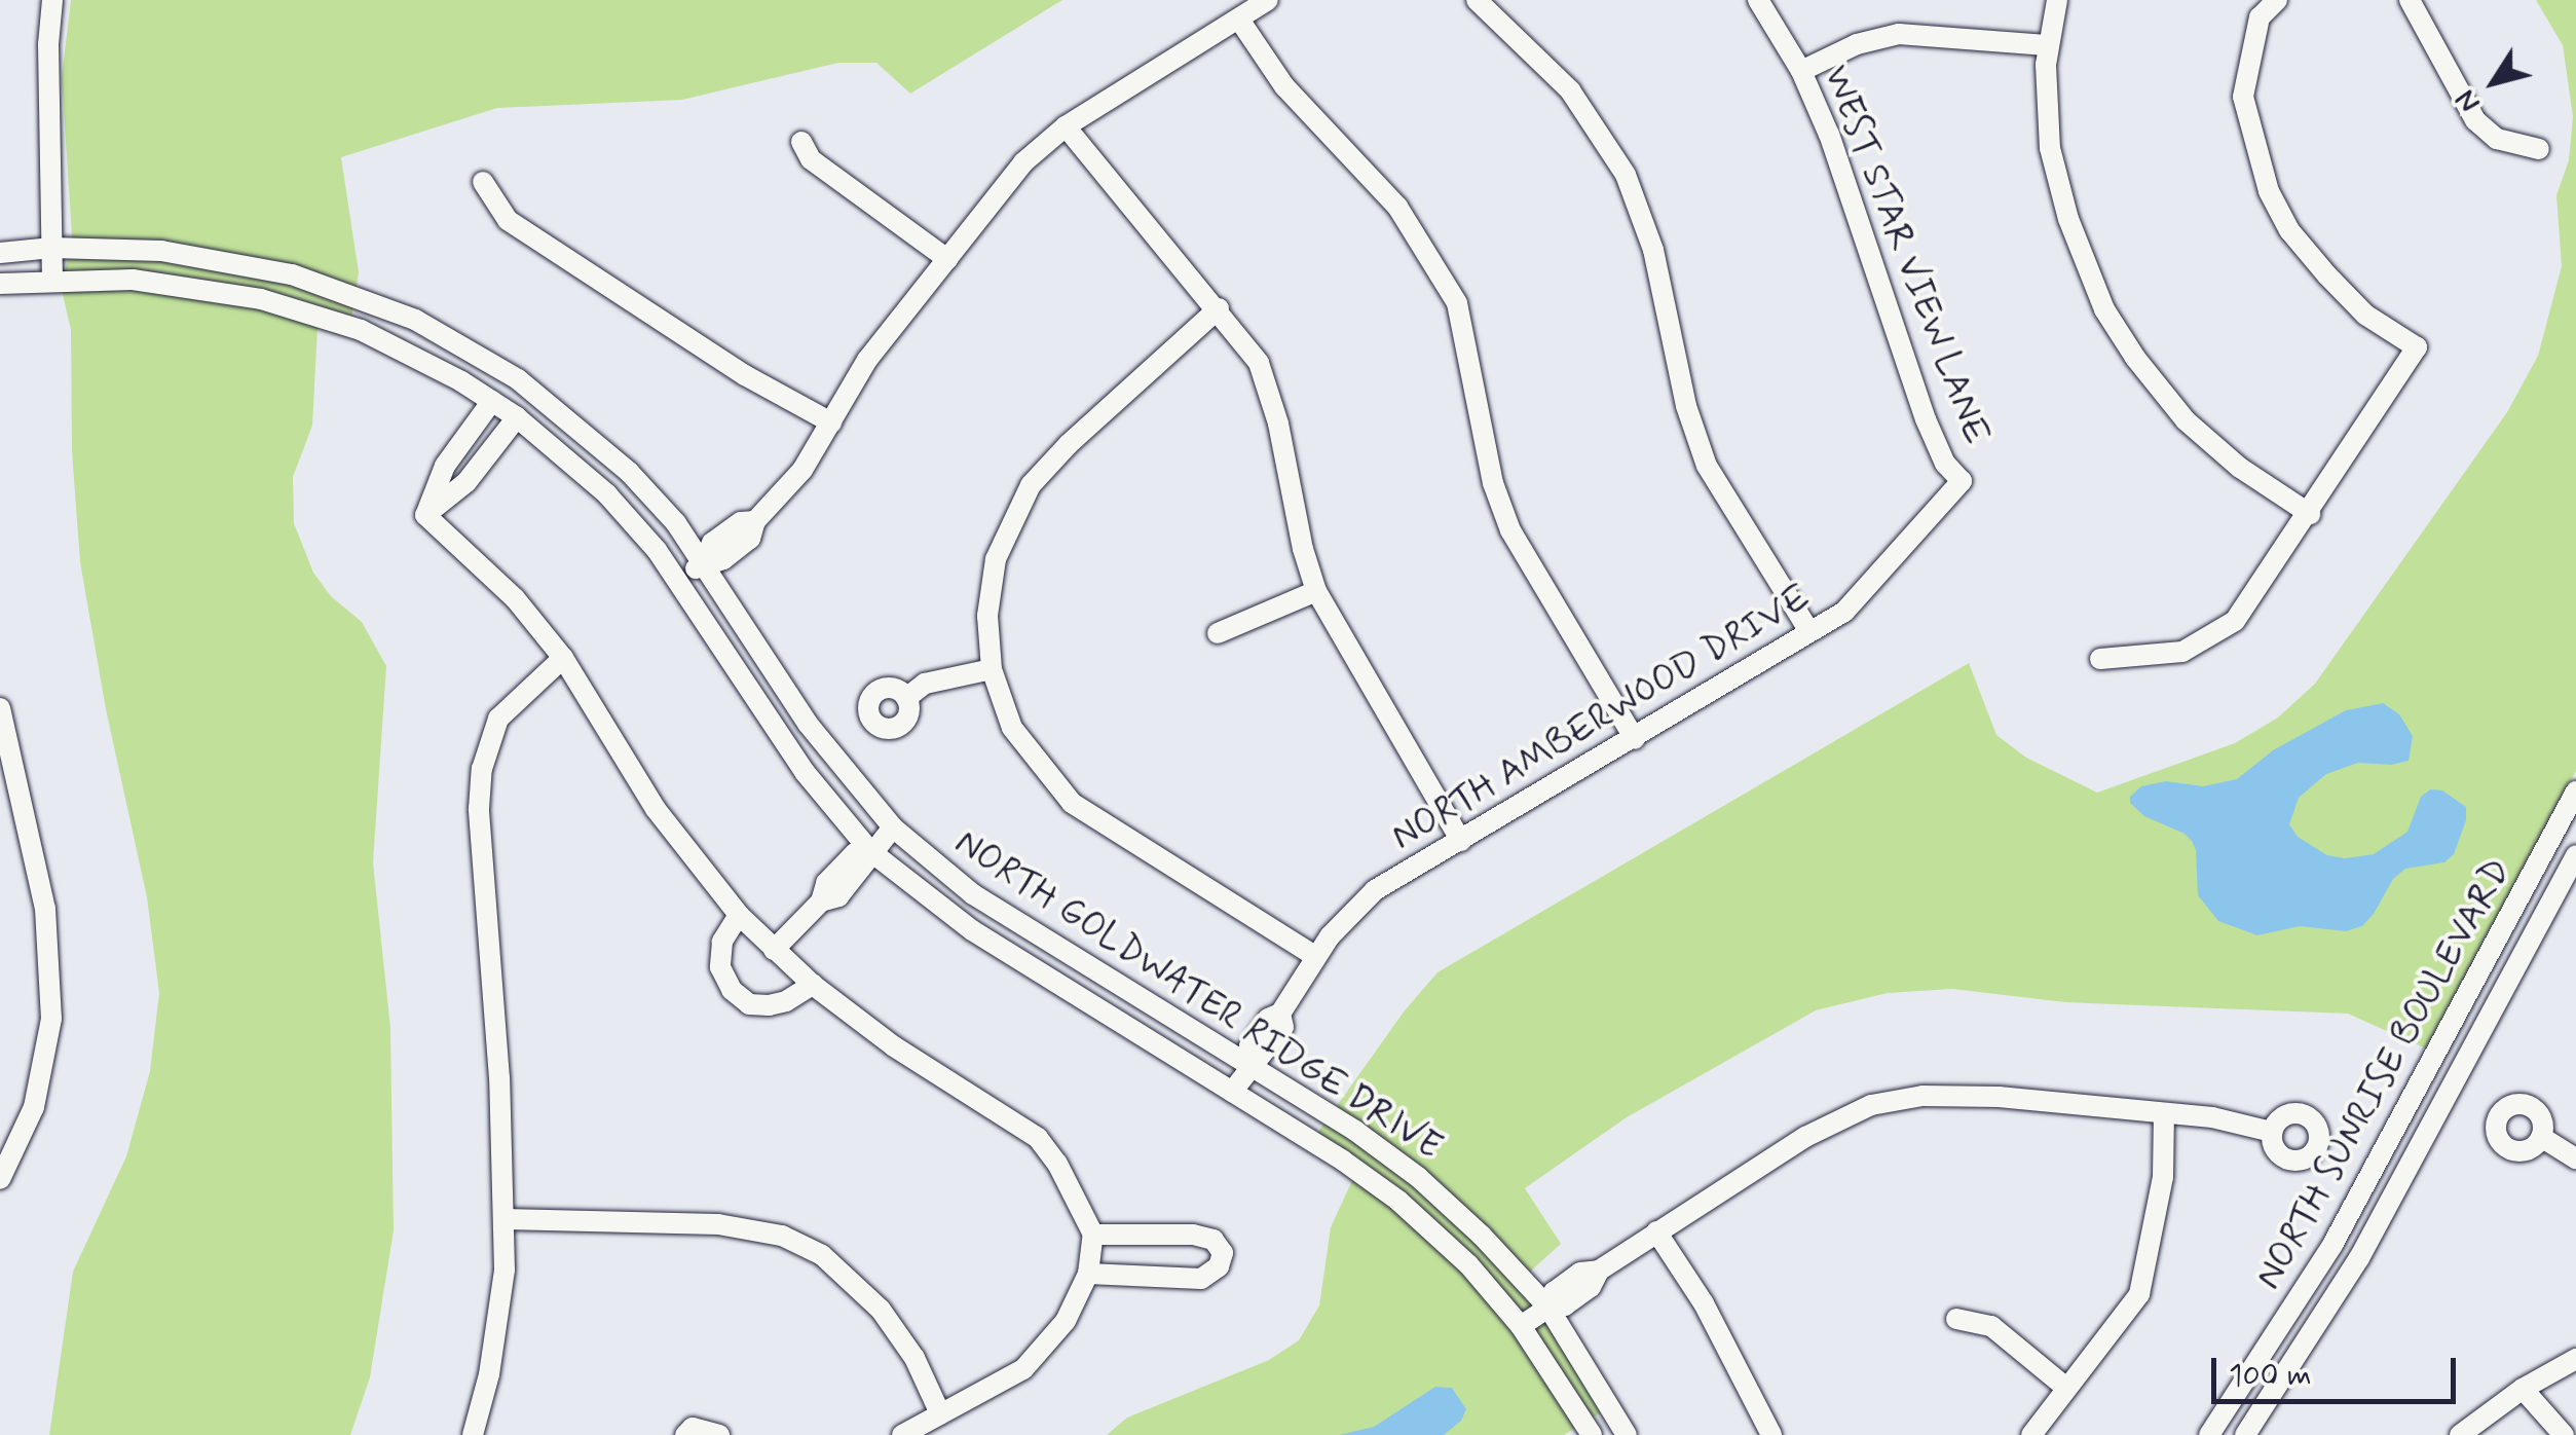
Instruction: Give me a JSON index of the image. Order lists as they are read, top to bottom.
{
  "streets": {
    "street": [
      "WEST STAR VIEW LANE",
      "NORTH AMBERWOOD DRIVE",
      "NORTH GOLDWATER RIDGE DRIVE",
      "NORTH SUNRISE BOULEVARD"
    ]
  },
  "crossings": [
    ["WEST STAR VIEW LANE", "NORTH AMBERWOOD DRIVE"],
    ["NORTH AMBERWOOD DRIVE", "NORTH GOLDWATER RIDGE DRIVE"]
  ],
  "scale_bar": "100 m",
  "north": "bottom left"
}
